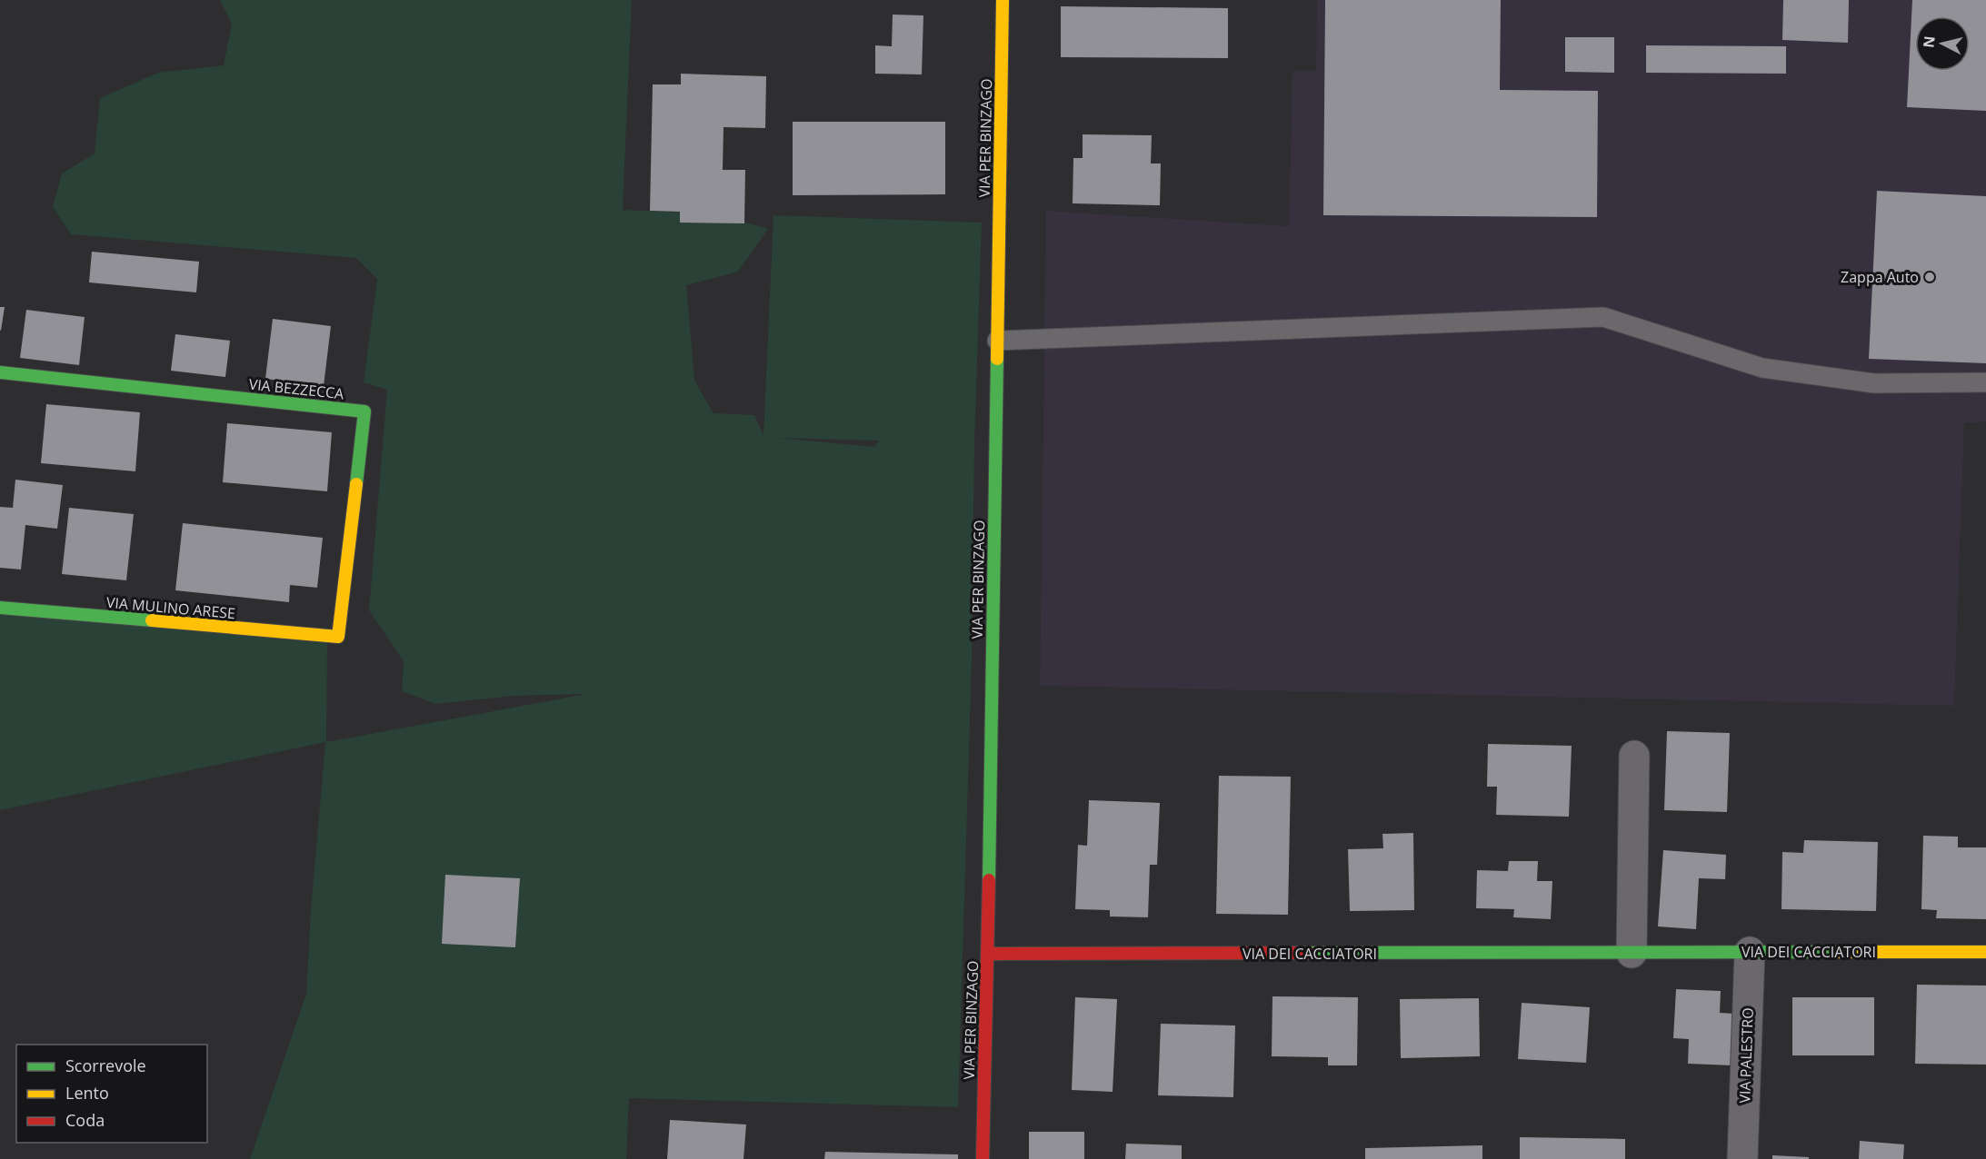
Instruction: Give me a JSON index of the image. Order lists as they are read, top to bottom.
{
  "streets": {
    "street": [
      "VIA PER BINZAGO",
      "VIA BEZZECCA",
      "VIA MULINO ARESE",
      "VIA DEI CACCIATORI",
      "VIA PALESTRO"
    ]
  },
  "crossings": [
    ["VIA PER BINZAGO", "VIA DEI CACCIATORI"],
    ["VIA BEZZECCA", "VIA MULINO ARESE"],
    ["VIA DEI CACCIATORI", "VIA PALESTRO"]
  ],
  "places": ["Zappa Auto"],
  "legend": ["Scorrevole", "Lento", "Coda"],
  "north": "left"
}
